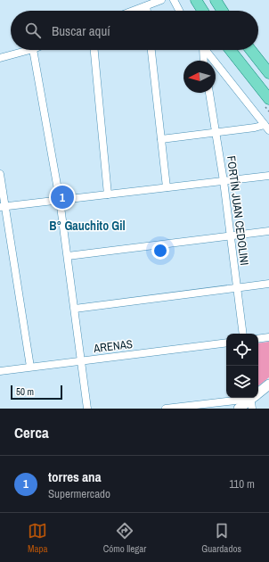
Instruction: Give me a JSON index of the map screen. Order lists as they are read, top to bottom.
{
  "streets": {
    "street": ["FORTÍN JUAN CEDOLINI", "ARENAS"]
  },
  "districts": ["B° Gauchito Gil"],
  "scale_bar": "50 m",
  "north": "left",
  "page": {
    "search": "Buscar aquí",
    "pins": "1",
    "scale": "50 m",
    "heading": "Cerca",
    "list": [
      {
        "mark": "1",
        "name": "torres ana",
        "note": "Supermercado",
        "value": "110 m"
      }
    ],
    "nav": ["Mapa", "Cómo llegar", "Guardados"]
  }
}
